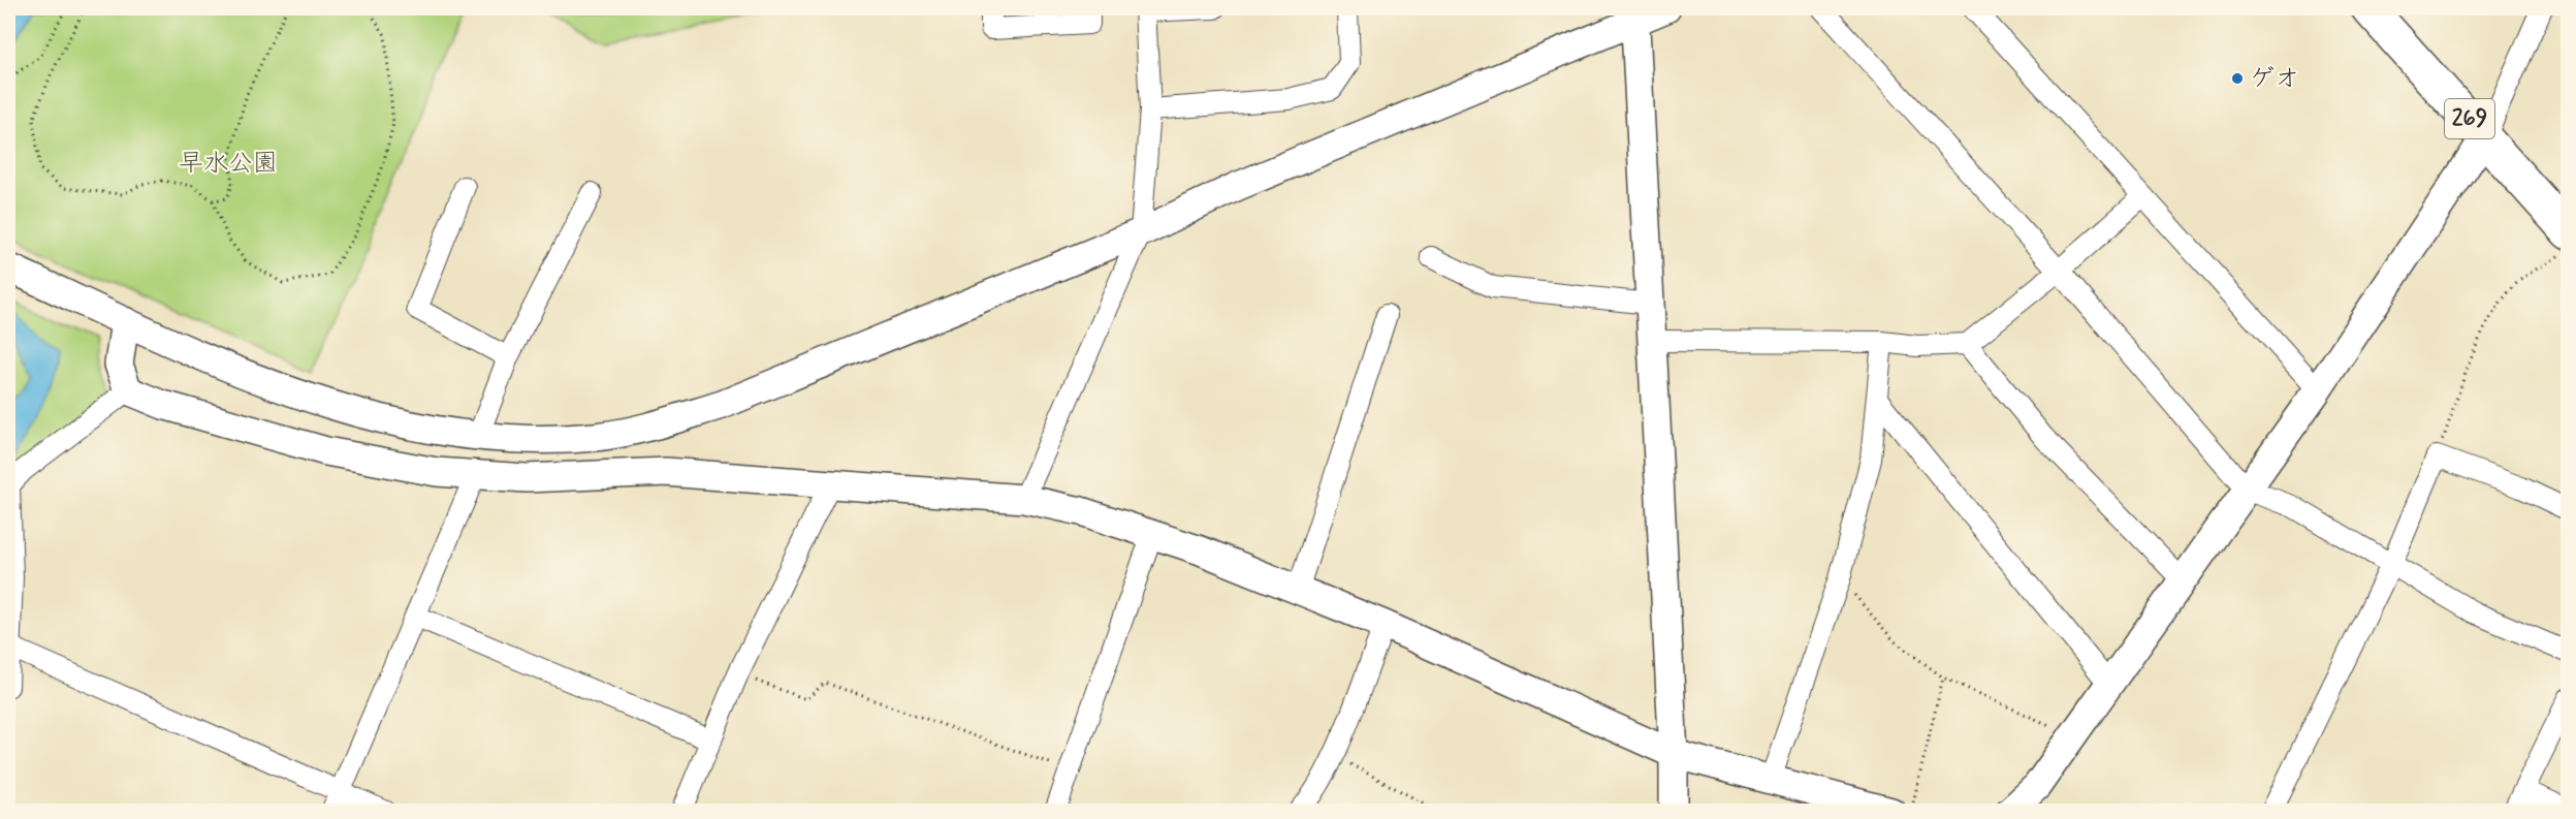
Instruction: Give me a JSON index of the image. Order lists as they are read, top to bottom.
{
  "streets": {
    "highway": ["269"]
  },
  "parks": ["早水公園"],
  "places": ["ゲオ"]
}
